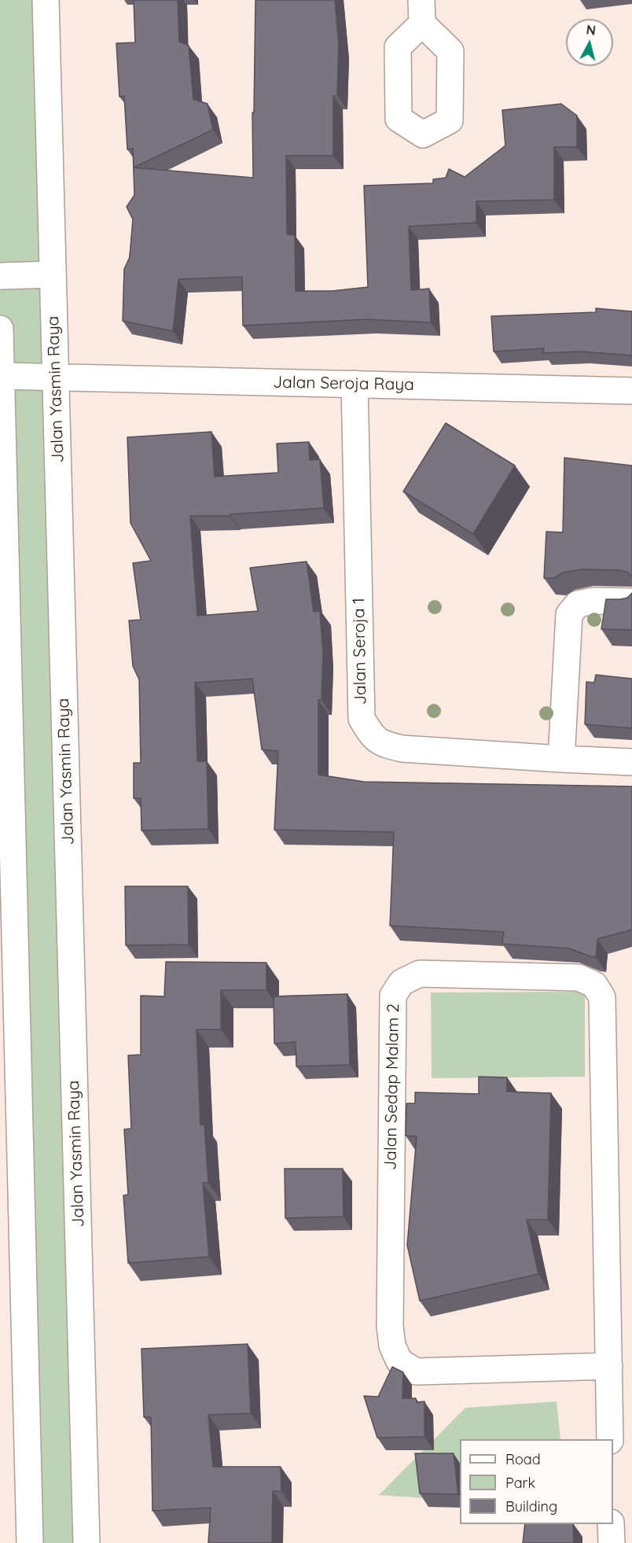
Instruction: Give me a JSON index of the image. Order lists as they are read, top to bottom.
{
  "streets": {
    "street": [
      "Jalan Seroja Raya",
      "Jalan Yasmin Raya",
      "Jalan Seroja 1",
      "Jalan Sedap Malam 2"
    ]
  },
  "crossings": [
    ["Jalan Seroja Raya", "Jalan Yasmin Raya"],
    ["Jalan Seroja Raya", "Jalan Seroja 1"]
  ],
  "legend": ["Road", "Park", "Building"],
  "north": "top"
}
